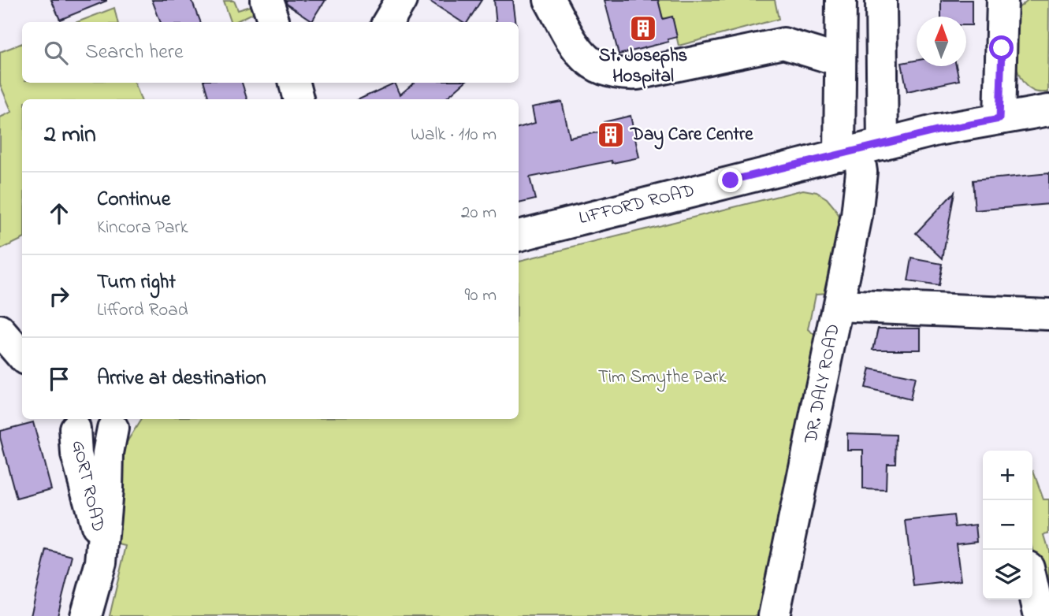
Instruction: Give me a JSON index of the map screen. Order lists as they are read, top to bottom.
{
  "streets": {
    "main road": ["LIFFORD ROAD", "DR. DALY ROAD", "GORT ROAD"]
  },
  "crossings": [
    ["LIFFORD ROAD", "DR. DALY ROAD"]
  ],
  "parks": ["Tim Smythe Park"],
  "places": {
    "building": ["St. Josephs Hospital", "Day Care Centre"]
  },
  "north": "top",
  "page": {
    "search": "Search here",
    "heading": ["2 min", "Walk · 110 m"],
    "list": [
      ["Continue", "Kincora Park", "20 m"],
      ["Turn right", "Lifford Road", "90 m"],
      "Arrive at destination"
    ],
    "map_buttons": ["+", "−"]
  }
}
